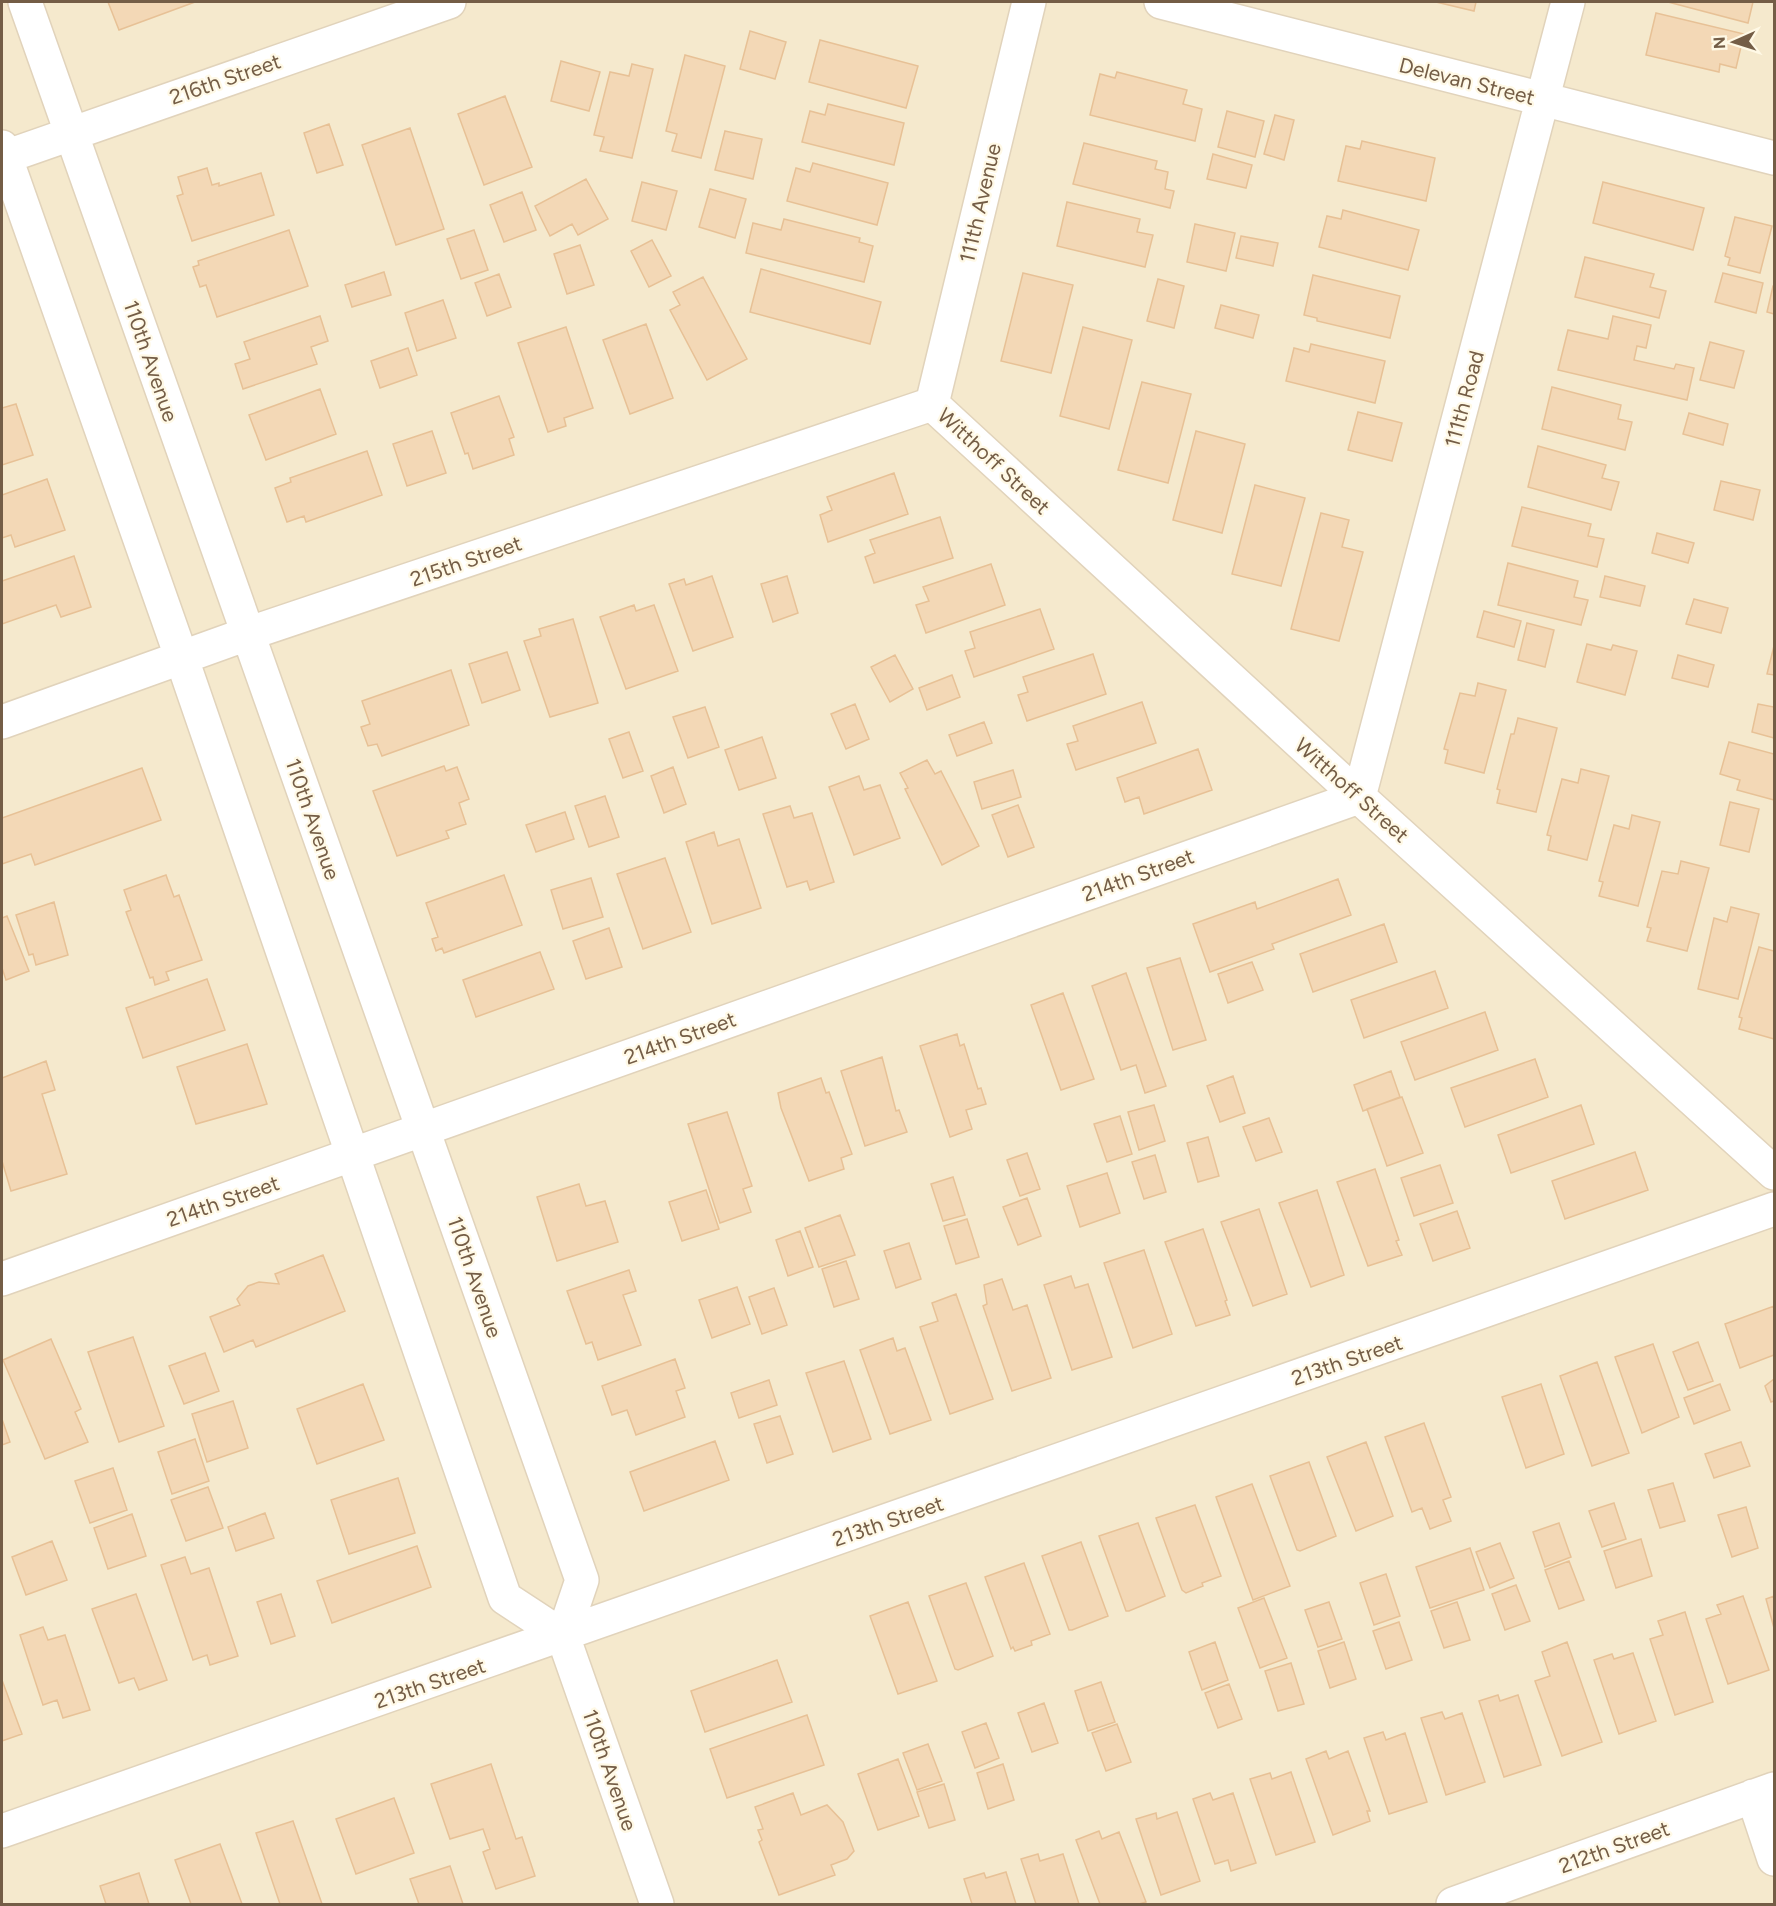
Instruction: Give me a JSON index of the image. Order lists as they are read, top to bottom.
{
  "streets": {
    "street": [
      "216th Street",
      "Delevan Street",
      "111th Avenue",
      "110th Avenue",
      "111th Road",
      "Witthoff Street",
      "215th Street",
      "214th Street",
      "213th Street",
      "212th Street"
    ]
  },
  "crossings": [
    ["216th Street", "110th Avenue"],
    ["Delevan Street", "111th Road"],
    ["111th Avenue", "Witthoff Street"],
    ["111th Avenue", "215th Street"],
    ["110th Avenue", "215th Street"],
    ["110th Avenue", "214th Street"],
    ["110th Avenue", "213th Street"],
    ["111th Road", "Witthoff Street"],
    ["111th Road", "214th Street"],
    ["Witthoff Street", "215th Street"],
    ["Witthoff Street", "214th Street"]
  ],
  "north": "left"
}
